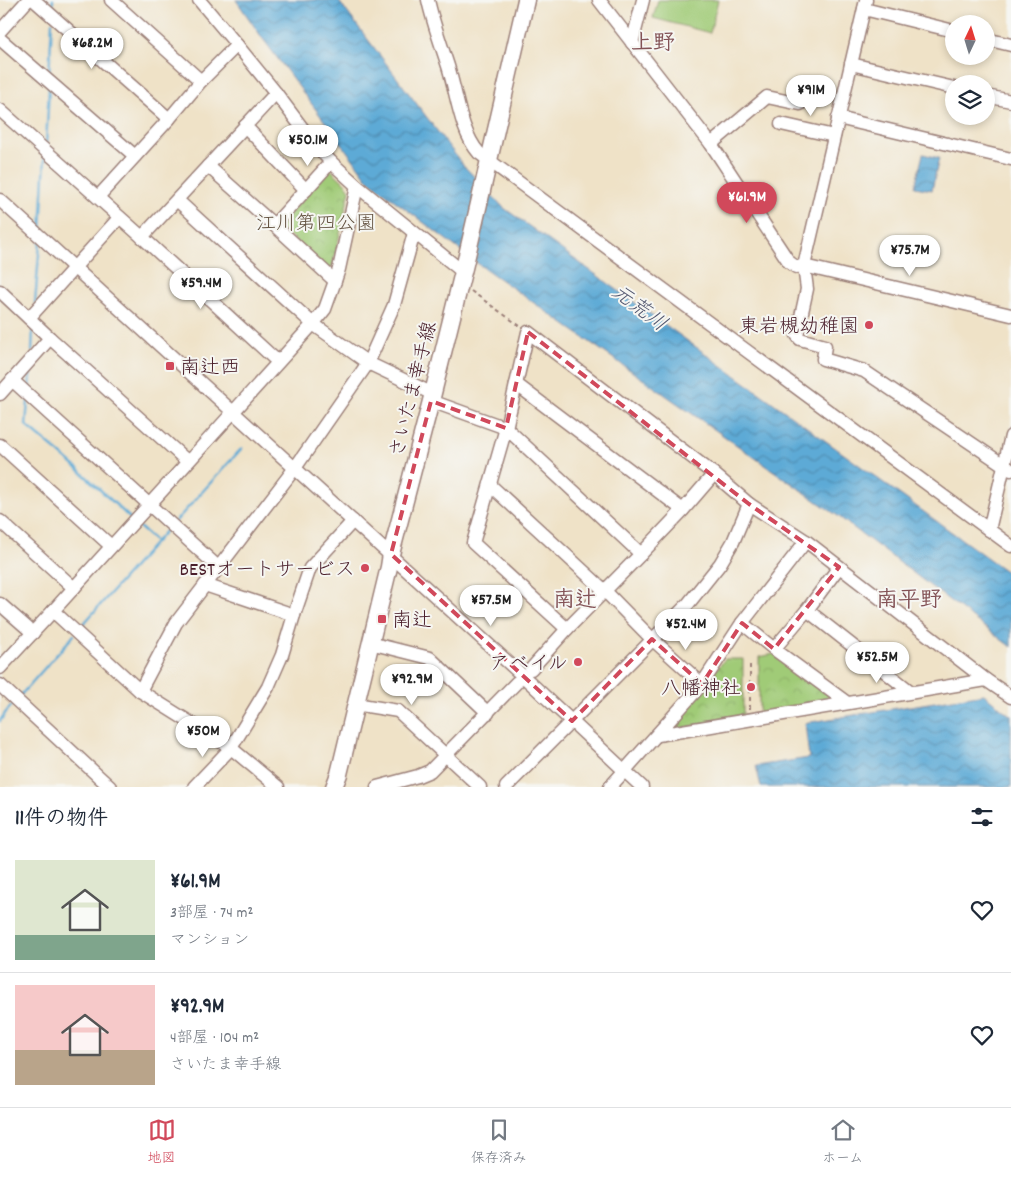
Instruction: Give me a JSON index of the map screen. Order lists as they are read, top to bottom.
{
  "streets": {
    "main road": ["さいたま幸手線"]
  },
  "districts": ["上野", "南辻", "南平野"],
  "water": ["元荒川"],
  "parks": ["江川第四公園"],
  "places": {
    "other": [
      "東岩槻幼稚園",
      "BESTオートサービス",
      "アベイル",
      "八幡神社"
    ],
    "transit": ["南辻西", "南辻"]
  },
  "north": "top",
  "page": {
    "price": [
      "¥68.2M",
      "¥91M",
      "¥50.1M",
      "¥61.9M",
      "¥75.7M",
      "¥59.4M",
      "¥57.5M",
      "¥52.4M",
      "¥52.5M",
      "¥92.9M",
      "¥50M"
    ],
    "heading": "11件の物件",
    "list": [
      {
        "name": "¥61.9M",
        "note": "3部屋 · 74 m² · マンション"
      },
      {
        "name": "¥92.9M",
        "note": "4部屋 · 104 m² · さいたま幸手線"
      }
    ],
    "tabs": ["地図", "保存済み", "ホーム"]
  }
}
